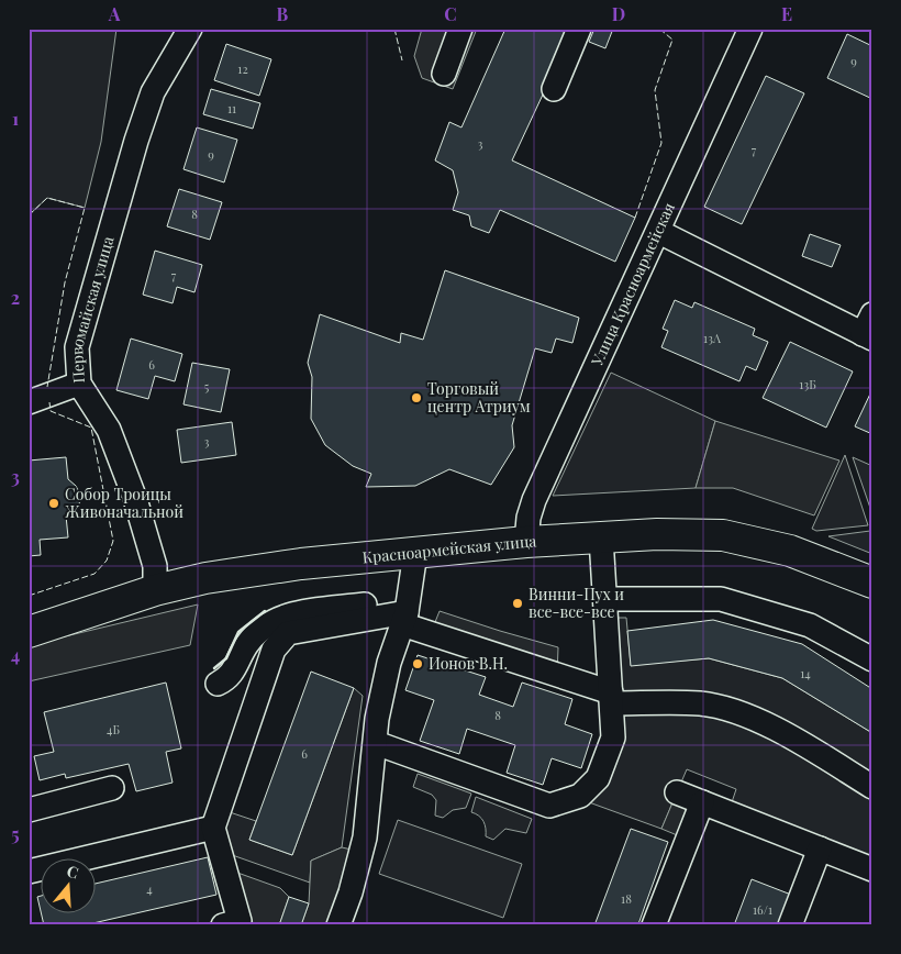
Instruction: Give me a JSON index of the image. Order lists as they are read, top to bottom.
{
  "streets": {
    "main road": ["Красноармейская улица"],
    "street": ["Улица Красноармейская", "Первомайская улица"]
  },
  "crossings": [
    ["Улица Красноармейская", "Красноармейская улица"],
    ["Первомайская улица", "Красноармейская улица"]
  ],
  "places": [
    "Торговый центр Атриум",
    "Собор Троицы Живоначальной",
    "Винни-Пух и все-все-все",
    "Ионов В.Н."
  ],
  "house_numbers": [
    "9",
    "12",
    "11",
    "3",
    "7",
    "9",
    "8",
    "7",
    "13А",
    "6",
    "13Б",
    "5",
    "3",
    "14",
    "8",
    "4Б",
    "6",
    "4",
    "18",
    "16/1"
  ],
  "north": "top",
  "grid": {
    "columns": [
      "A",
      "B",
      "C",
      "D",
      "E"
    ],
    "rows": [
      "1",
      "2",
      "3",
      "4",
      "5"
    ]
  }
}
